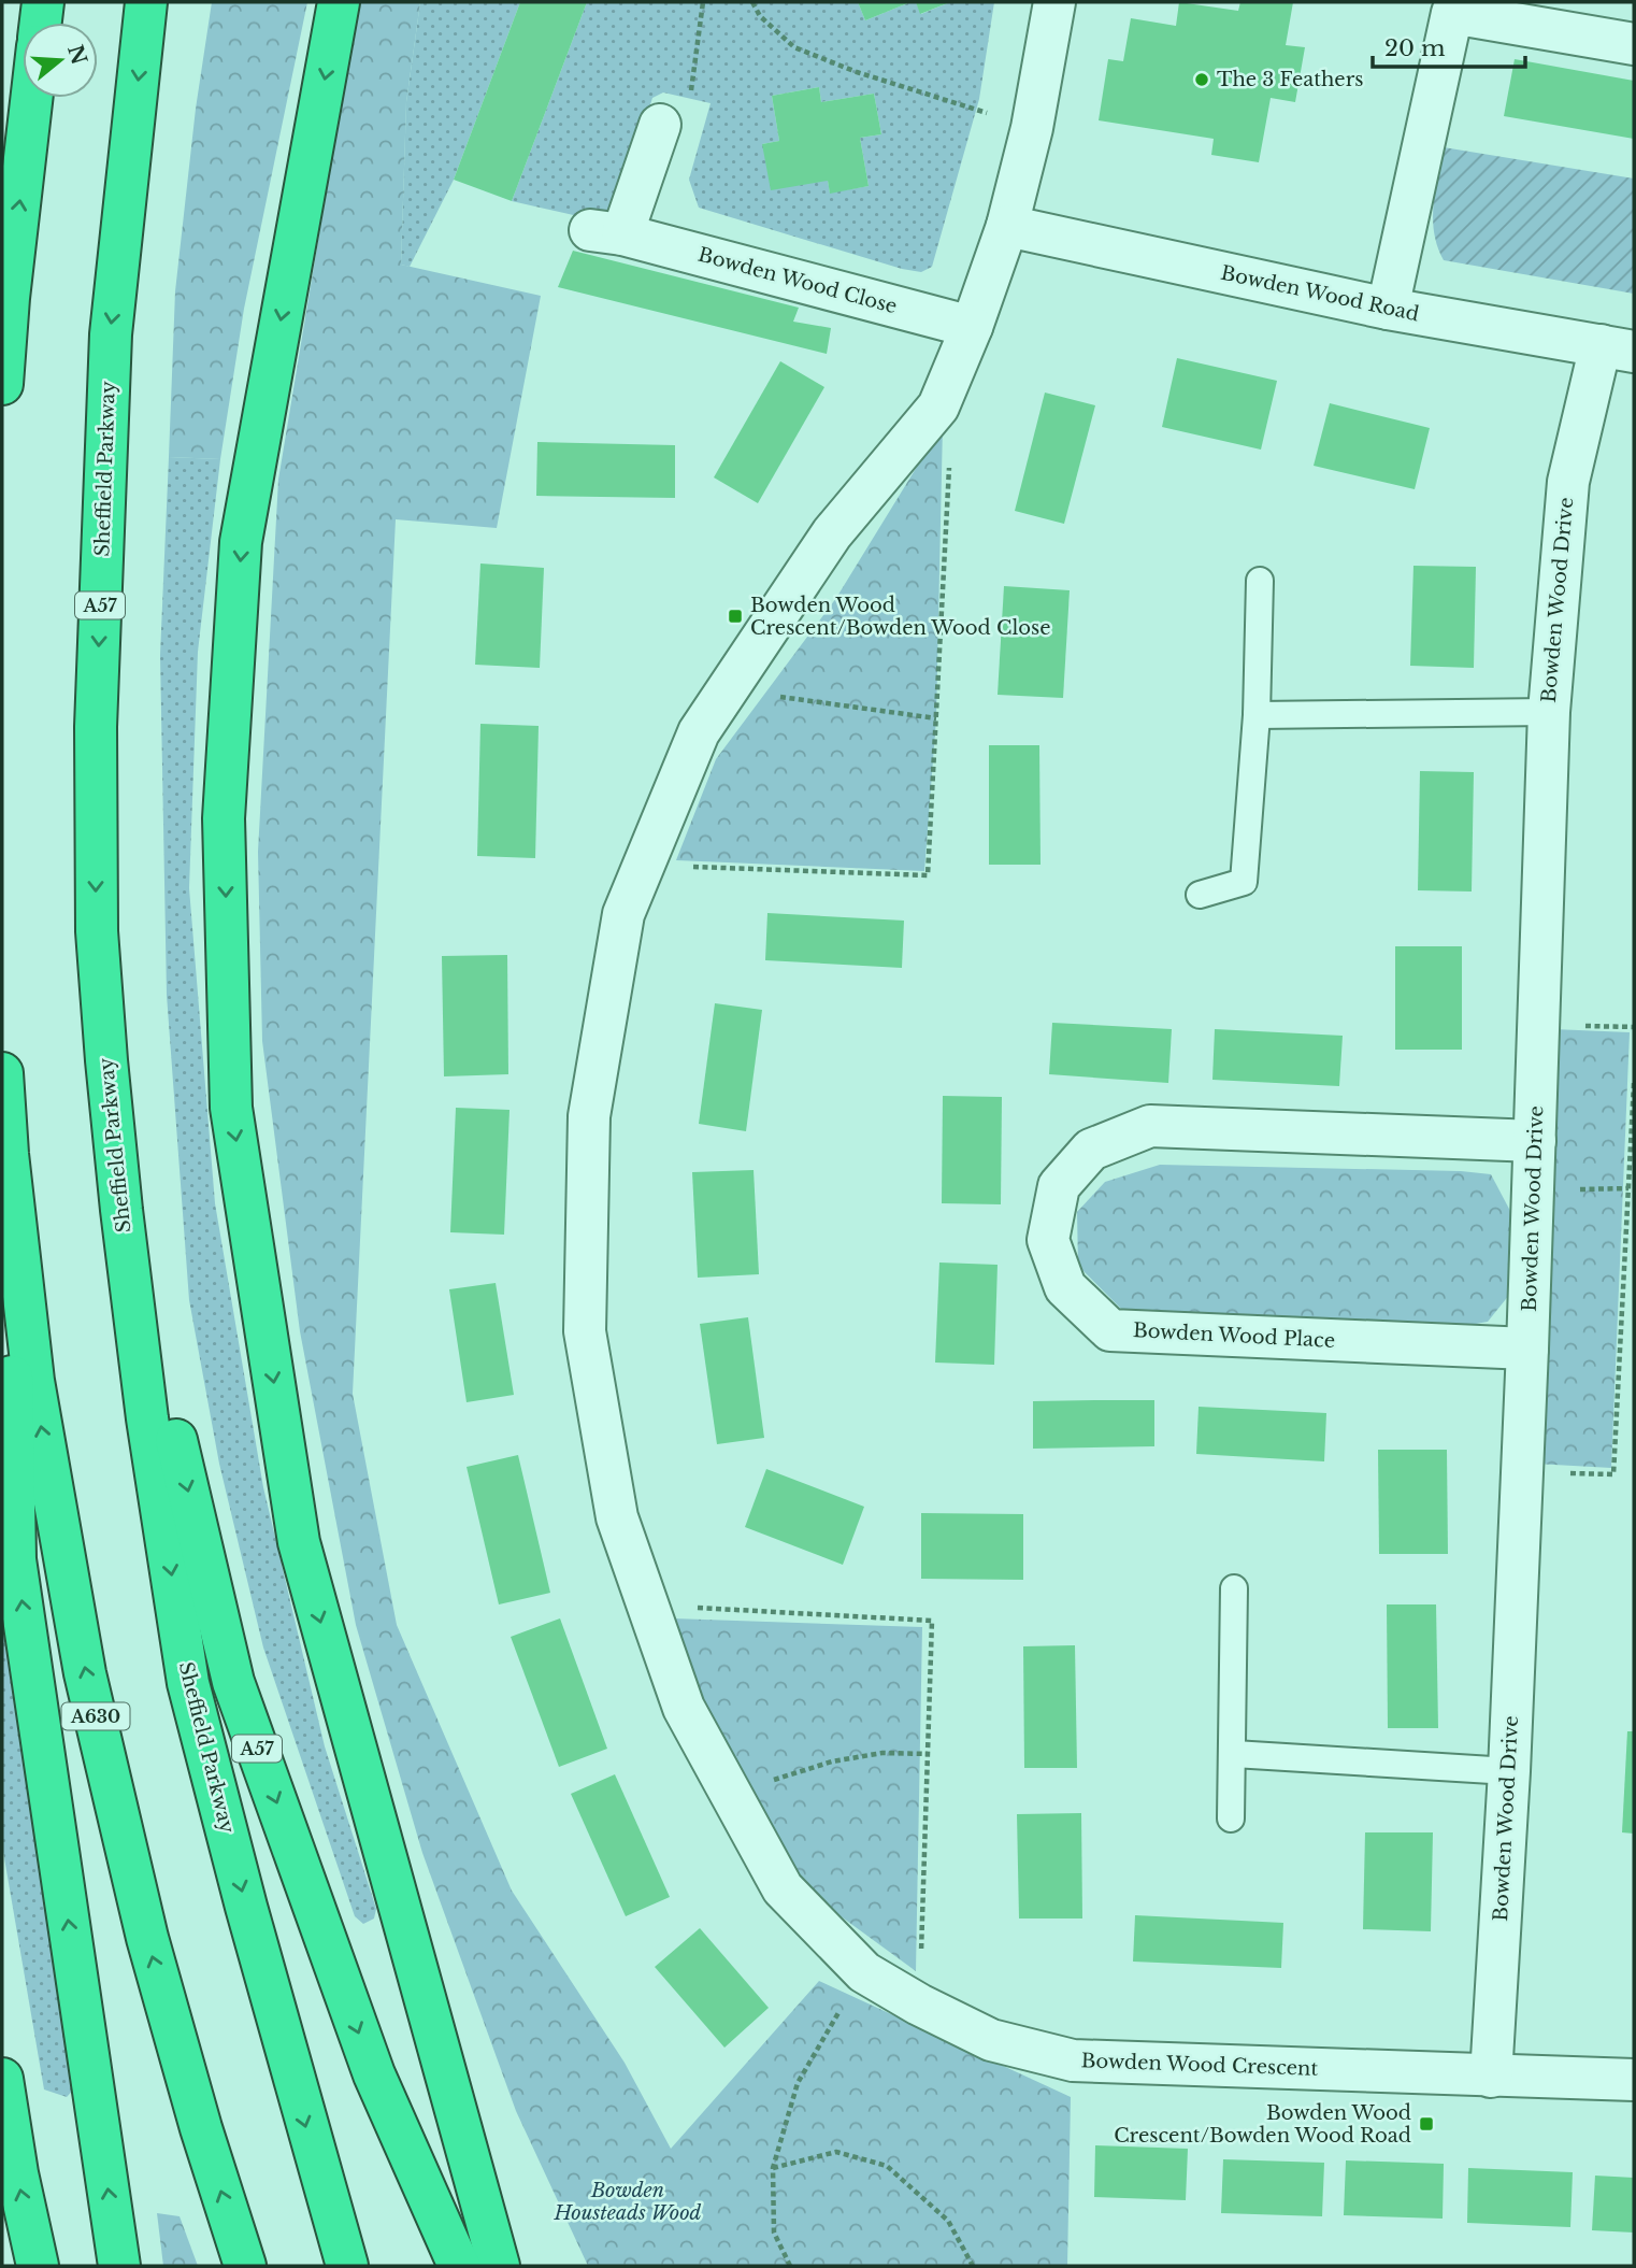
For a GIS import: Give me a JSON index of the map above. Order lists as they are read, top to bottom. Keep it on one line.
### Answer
{"streets":{"highway":["Sheffield Parkway","A57","A630"],"street":["Bowden Wood Close","Bowden Wood Road","Bowden Wood Drive","Bowden Wood Place","Bowden Wood Crescent"]},"crossings":[["Bowden Wood Close","Bowden Wood Crescent"],["Bowden Wood Road","Bowden Wood Drive"],["Bowden Wood Road","Bowden Wood Crescent"],["Sheffield Parkway","A57"],["Bowden Wood Drive","Bowden Wood Place"],["Bowden Wood Drive","Bowden Wood Crescent"]],"parks":["Bowden Housteads Wood"],"places":{"other":["The 3 Feathers"],"transit":["Bowden Wood Crescent/Bowden Wood Close","Bowden Wood Crescent/Bowden Wood Road"]},"scale_bar":"20 m","north":"right"}
